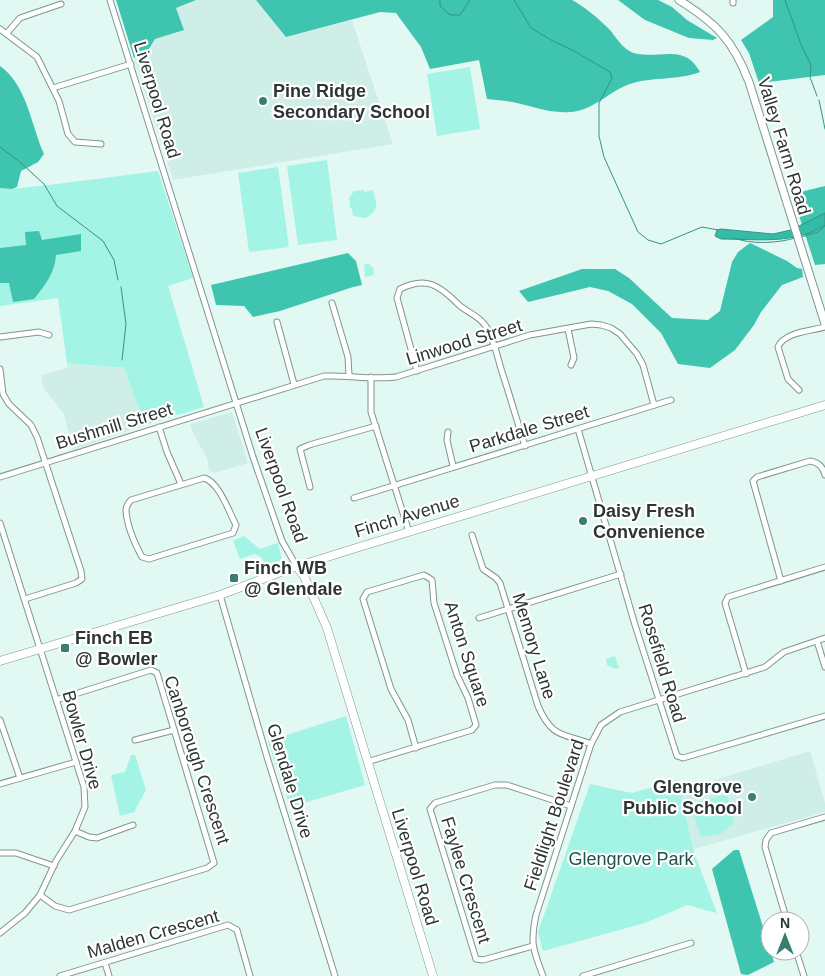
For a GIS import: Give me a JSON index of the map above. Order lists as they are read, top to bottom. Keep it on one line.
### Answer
{"streets":{"main road":["Liverpool Road","Finch Avenue"],"street":["Valley Farm Road","Linwood Street","Bushmill Street","Parkdale Street","Memory Lane","Anton Square","Rosefield Road","Bowler Drive","Canborough Crescent","Glendale Drive","Fieldlight Boulevard","Faylee Crescent","Malden Crescent"]},"crossings":[["Liverpool Road","Linwood Street"],["Liverpool Road","Bushmill Street"],["Liverpool Road","Finch Avenue"],["Liverpool Road","Anton Square"],["Linwood Street","Bushmill Street"],["Linwood Street","Parkdale Street"],["Parkdale Street","Rosefield Road"],["Finch Avenue","Rosefield Road"],["Finch Avenue","Bowler Drive"],["Finch Avenue","Glendale Drive"],["Memory Lane","Fieldlight Boulevard"],["Rosefield Road","Fieldlight Boulevard"],["Bowler Drive","Canborough Crescent"],["Fieldlight Boulevard","Faylee Crescent"]],"parks":["Glengrove Park"],"places":{"other":["Pine Ridge Secondary School","Daisy Fresh Convenience","Glengrove Public School"],"transit":["Finch WB @ Glendale","Finch EB @ Bowler"]},"north":"top"}
